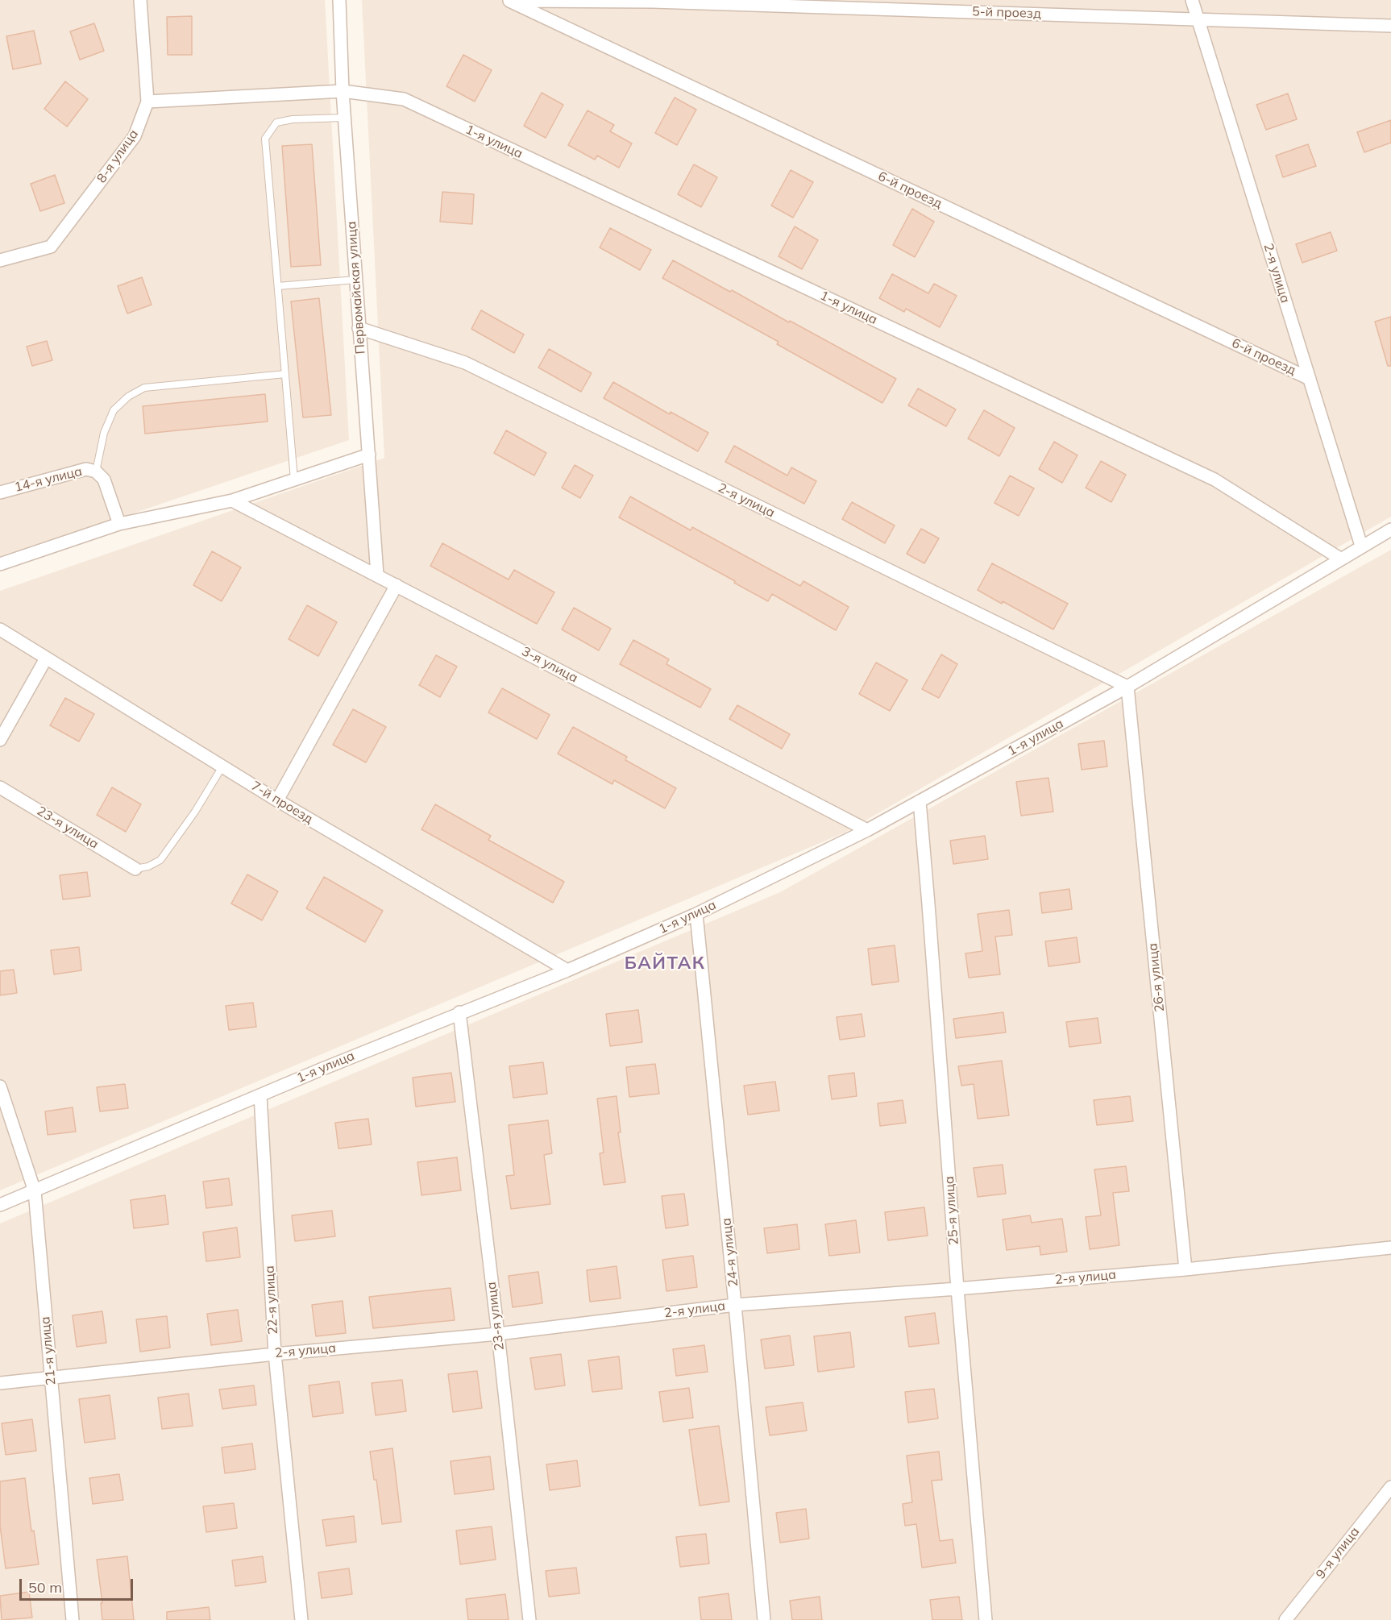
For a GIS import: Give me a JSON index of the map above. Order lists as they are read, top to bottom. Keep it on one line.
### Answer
{"streets":{"street":["5-й проезд","1-я улица","8-я улица","6-й проезд","2-я улица","Первомайская улица","14-я улица","3-я улица","7-й проезд","23-я улица","26-я улица","25-я улица","24-я улица","22-я улица","21-я улица","9-я улица"]},"crossings":[["5-й проезд","6-й проезд"],["5-й проезд","2-я улица"],["1-я улица","8-я улица"],["1-я улица","2-я улица"],["1-я улица","Первомайская улица"],["1-я улица","3-я улица"],["1-я улица","7-й проезд"],["1-я улица","23-я улица"],["1-я улица","26-я улица"],["1-я улица","25-я улица"],["1-я улица","24-я улица"],["1-я улица","22-я улица"],["1-я улица","21-я улица"],["6-й проезд","2-я улица"],["2-я улица","Первомайская улица"],["2-я улица","23-я улица"],["2-я улица","26-я улица"],["2-я улица","25-я улица"],["2-я улица","24-я улица"],["2-я улица","22-я улица"],["2-я улица","21-я улица"],["Первомайская улица","3-я улица"]],"districts":["БАЙТАК"],"scale_bar":"50 m"}
